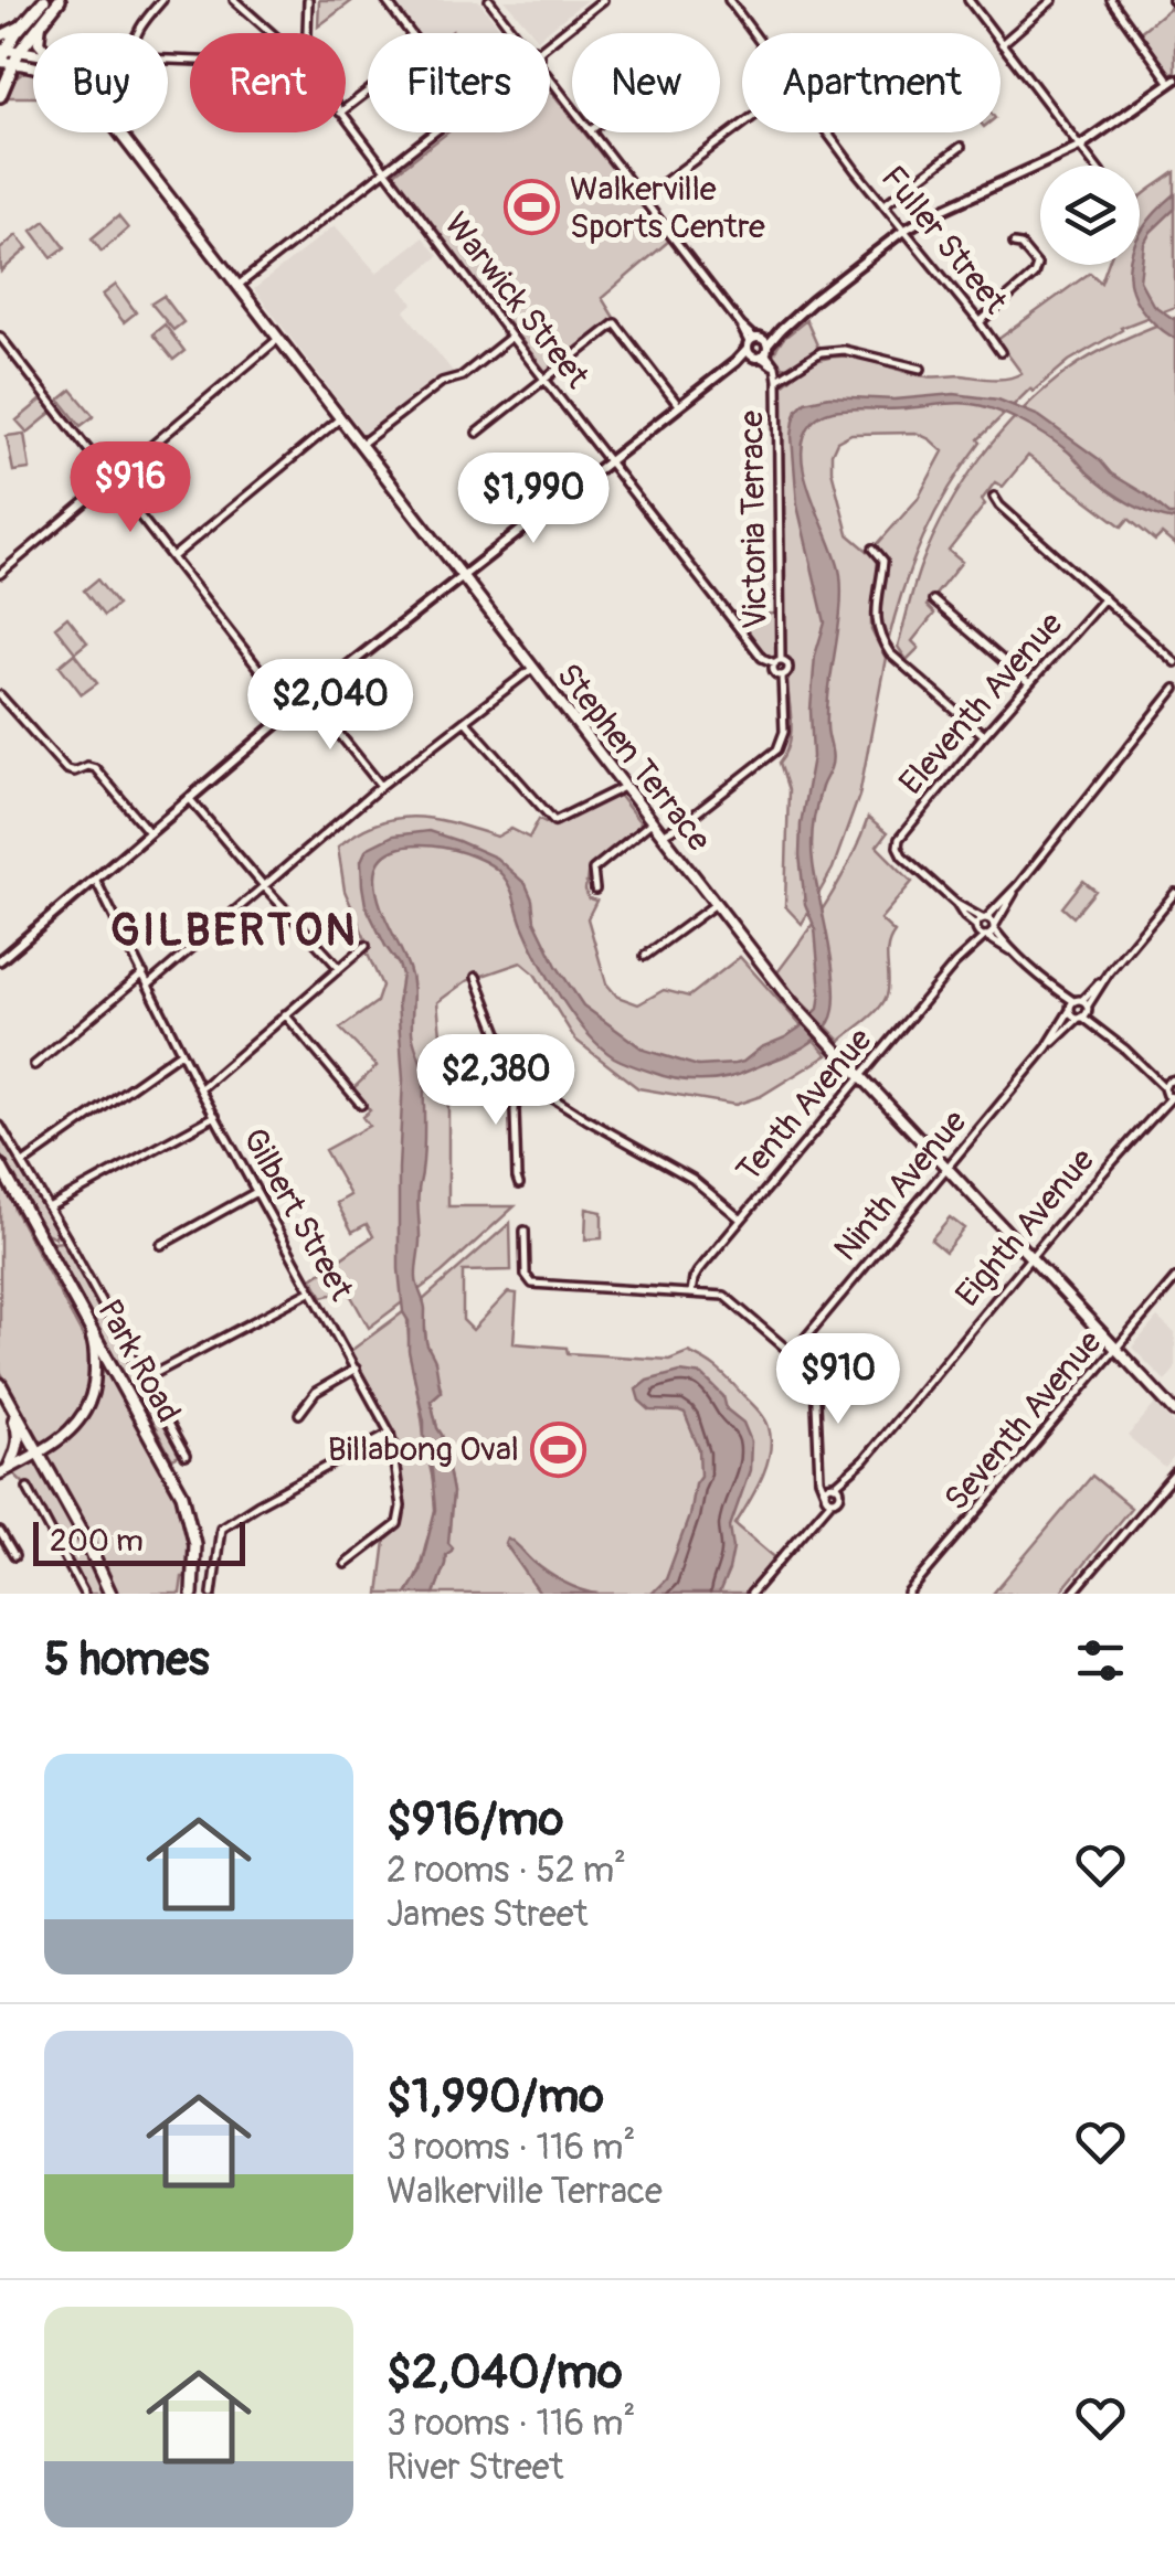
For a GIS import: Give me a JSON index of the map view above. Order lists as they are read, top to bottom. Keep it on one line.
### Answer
{"streets":{"highway":["Park Road"],"main road":["Stephen Terrace"],"street":["Fuller Street","Warwick Street","Victoria Terrace","Eleventh Avenue","Tenth Avenue","Ninth Avenue","Gilbert Street","Eighth Avenue","Seventh Avenue"]},"crossings":[["Warwick Street","Victoria Terrace"],["Victoria Terrace","Stephen Terrace"],["Stephen Terrace","Tenth Avenue"],["Stephen Terrace","Ninth Avenue"],["Stephen Terrace","Eighth Avenue"],["Stephen Terrace","Seventh Avenue"]],"districts":["GILBERTON"],"places":{"sports":["Walkerville Sports Centre","Billabong Oval"]},"scale_bar":"200 m","page":{"chip":["Buy","Rent","Filters","New","Apartment"],"price":["$916","$1,990","$2,040","$2,380","$910"],"scale":"200 m","heading":"5 homes","list":[{"name":"$916/mo","note":"2 rooms · 52 m² · James Street"},{"name":"$1,990/mo","note":"3 rooms · 116 m² · Walkerville Terrace"},{"name":"$2,040/mo","note":"3 rooms · 116 m² · River Street"}]}}
